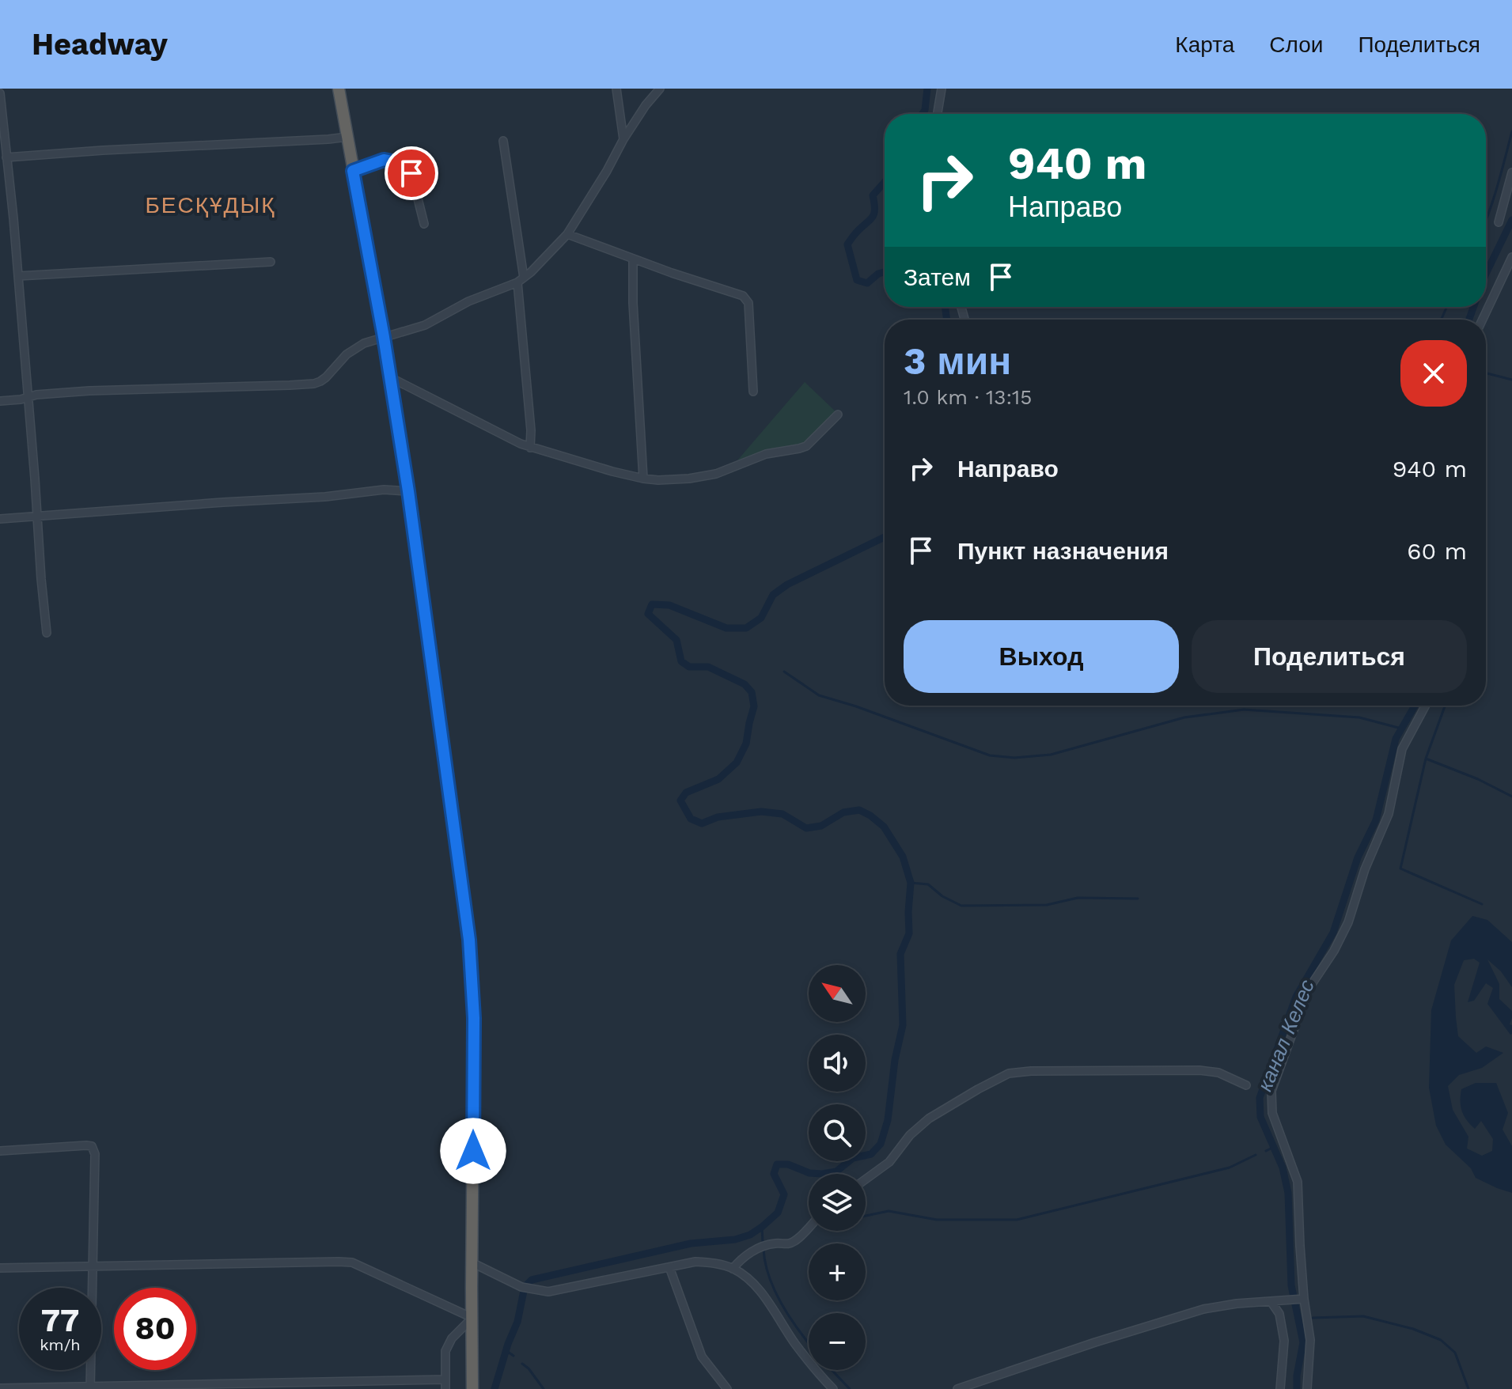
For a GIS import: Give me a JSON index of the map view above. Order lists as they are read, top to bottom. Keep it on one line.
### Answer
{"districts":["БЕСҚҰДЫҚ"],"water":["канал Келес"],"north":"top left","page":{"header":"Headway","nav":["Карта","Слои","Поделиться"],"turn":["940 m","Направо"],"then":"Затем","heading":["3 мин","1.0 km · 13:15"],"list":[{"name":"Направо","value":"940 m"},{"name":"Пункт назначения","value":"60 m"}],"buttons":["Выход","Поделиться"],"map_buttons":["+","−"],"speed":"77 km/h","limit":"80"}}
